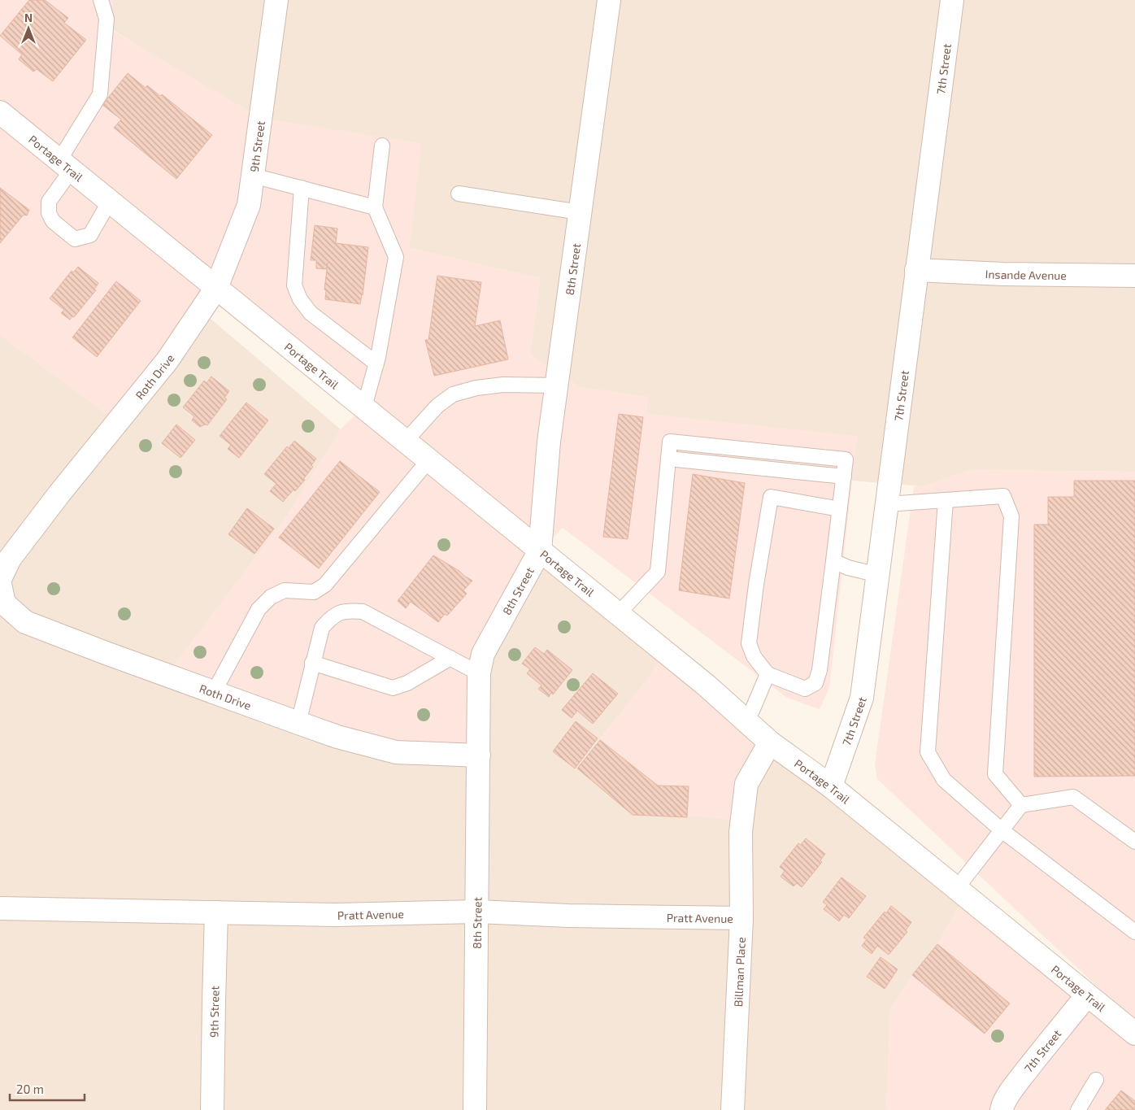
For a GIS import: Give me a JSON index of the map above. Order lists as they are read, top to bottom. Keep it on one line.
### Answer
{"streets":{"street":["7th Street","9th Street","Portage Trail","8th Street","Insande Avenue","Roth Drive","Pratt Avenue","Billman Place"]},"crossings":[["7th Street","Portage Trail"],["7th Street","Insande Avenue"],["9th Street","Portage Trail"],["9th Street","Roth Drive"],["9th Street","Pratt Avenue"],["Portage Trail","8th Street"],["Portage Trail","Roth Drive"],["Portage Trail","Billman Place"],["8th Street","Roth Drive"],["8th Street","Pratt Avenue"],["Pratt Avenue","Billman Place"]],"scale_bar":"20 m","north":"top"}
